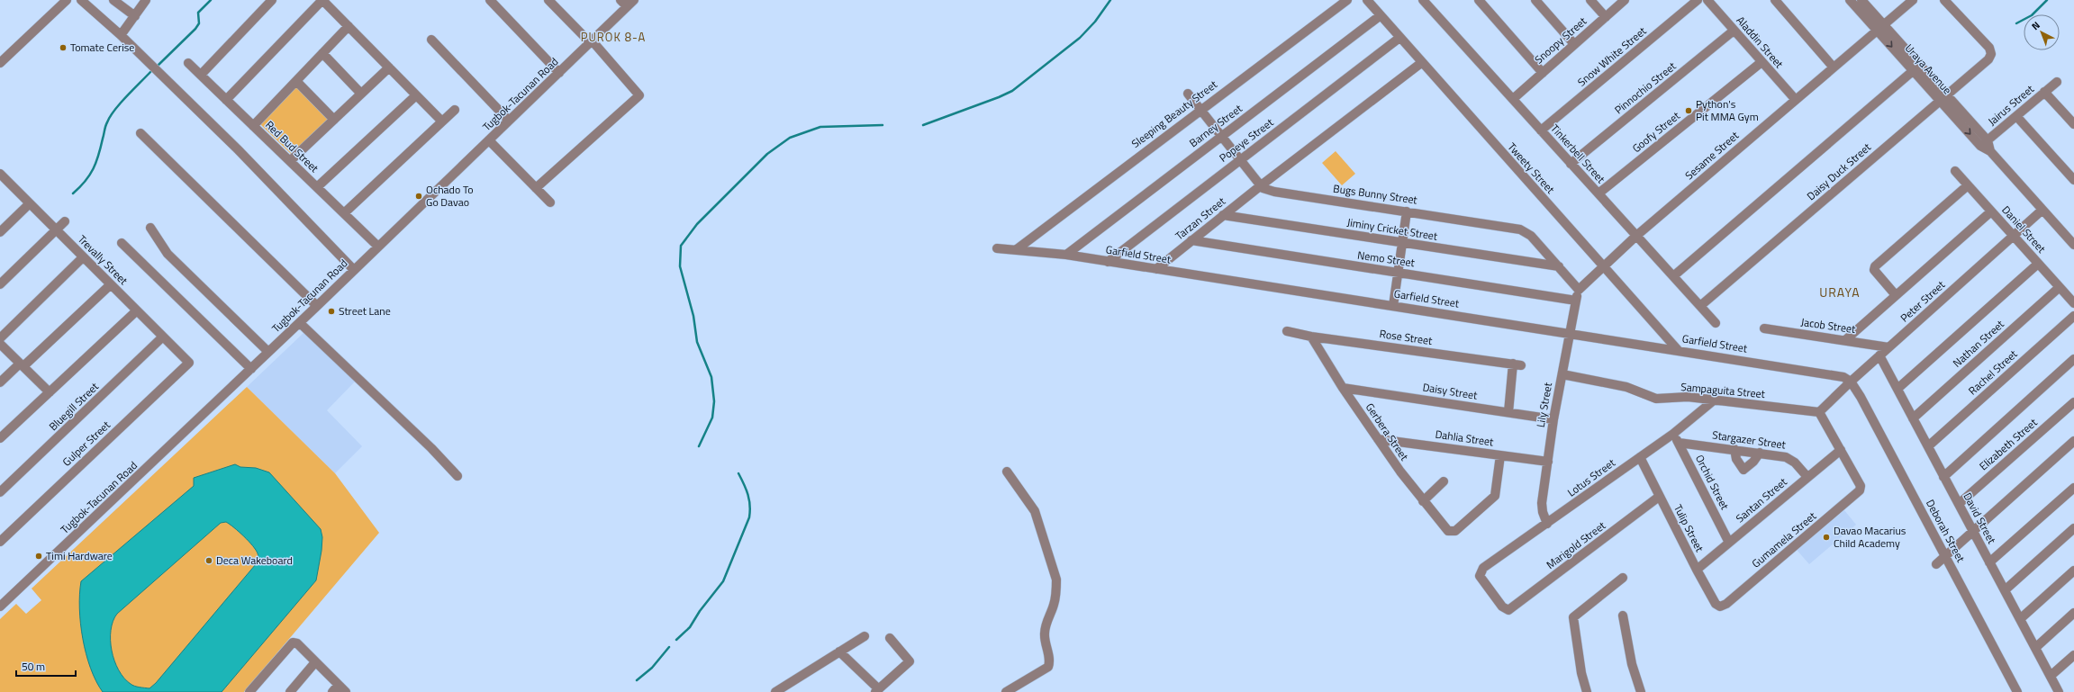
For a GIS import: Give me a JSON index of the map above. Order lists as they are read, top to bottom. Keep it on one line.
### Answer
{"streets":{"street":["Snoopy Street","Aladdin Street","Snow White Street","Uraya Avenue","Pinnochio Street","Tugbok-Tacunan Road","Jairus Street","Sleeping Beauty Street","Barney Street","Goofy Street","Popeye Street","Red Bud Street","Tinkerbell Street","Sesame Street","Tweety Street","Daisy Duck Street","Bugs Bunny Street","Tarzan Street","Jiminy Cricket Street","Daniel Street","Garfield Street","Nemo Street","Trevally Street","Peter Street","Jacob Street","Rose Street","Nathan Street","Rachel Street","Sampaguita Street","Daisy Street","Lily Street","Bluegill Street","Gerbera Street","Dahlia Street","Stargazer Street","Gulper Street","Elizabeth Street","Lotus Street","Orchid Street","Santan Street","David Street","Tulip Street","Deborah Street","Gumamela Street","Marigold Street"]},"crossings":[["Snoopy Street","Tinkerbell Street"],["Aladdin Street","Pinnochio Street"],["Aladdin Street","Goofy Street"],["Aladdin Street","Sesame Street"],["Snow White Street","Tinkerbell Street"],["Uraya Avenue","Jairus Street"],["Uraya Avenue","Sesame Street"],["Uraya Avenue","Daisy Duck Street"],["Uraya Avenue","Peter Street"],["Pinnochio Street","Tinkerbell Street"],["Tugbok-Tacunan Road","Red Bud Street"],["Sleeping Beauty Street","Garfield Street"],["Barney Street","Tweety Street"],["Barney Street","Garfield Street"],["Goofy Street","Tinkerbell Street"],["Popeye Street","Tweety Street"],["Popeye Street","Garfield Street"],["Tinkerbell Street","Sesame Street"],["Tinkerbell Street","Daisy Duck Street"],["Sesame Street","Tweety Street"],["Sesame Street","Bugs Bunny Street"],["Sesame Street","Lily Street"],["Tweety Street","Garfield Street"],["Bugs Bunny Street","Tarzan Street"],["Bugs Bunny Street","Jiminy Cricket Street"],["Bugs Bunny Street","Lily Street"],["Tarzan Street","Jiminy Cricket Street"],["Tarzan Street","Garfield Street"],["Tarzan Street","Nemo Street"],["Daniel Street","Peter Street"],["Daniel Street","Nathan Street"],["Garfield Street","Peter Street"],["Garfield Street","Lily Street"],["Garfield Street","Deborah Street"],["Nemo Street","Lily Street"],["Trevally Street","Bluegill Street"],["Trevally Street","Gulper Street"],["Peter Street","Jacob Street"],["Peter Street","Sampaguita Street"],["Peter Street","David Street"],["Peter Street","Deborah Street"],["Rose Street","Daisy Street"],["Rose Street","Gerbera Street"],["Nathan Street","David Street"],["Rachel Street","David Street"],["Sampaguita Street","Lily Street"],["Sampaguita Street","Lotus Street"],["Daisy Street","Lily Street"],["Daisy Street","Gerbera Street"],["Lily Street","Dahlia Street"],["Lily Street","Lotus Street"],["Gerbera Street","Dahlia Street"],["Stargazer Street","Orchid Street"],["Stargazer Street","Santan Street"],["Elizabeth Street","David Street"],["Lotus Street","Orchid Street"],["Lotus Street","Tulip Street"],["Lotus Street","Marigold Street"],["Orchid Street","Santan Street"],["Santan Street","Tulip Street"],["Santan Street","Gumamela Street"],["Tulip Street","Gumamela Street"],["Tulip Street","Marigold Street"]],"districts":["PUROK 8-A","URAYA"],"places":["Tomate Cerise","Python's Pit MMA Gym","Ochado To Go Davao","Street Lane","Davao Macarius Child Academy","Timi Hardware","Deca Wakeboard"],"scale_bar":"50 m","north":"top left"}
